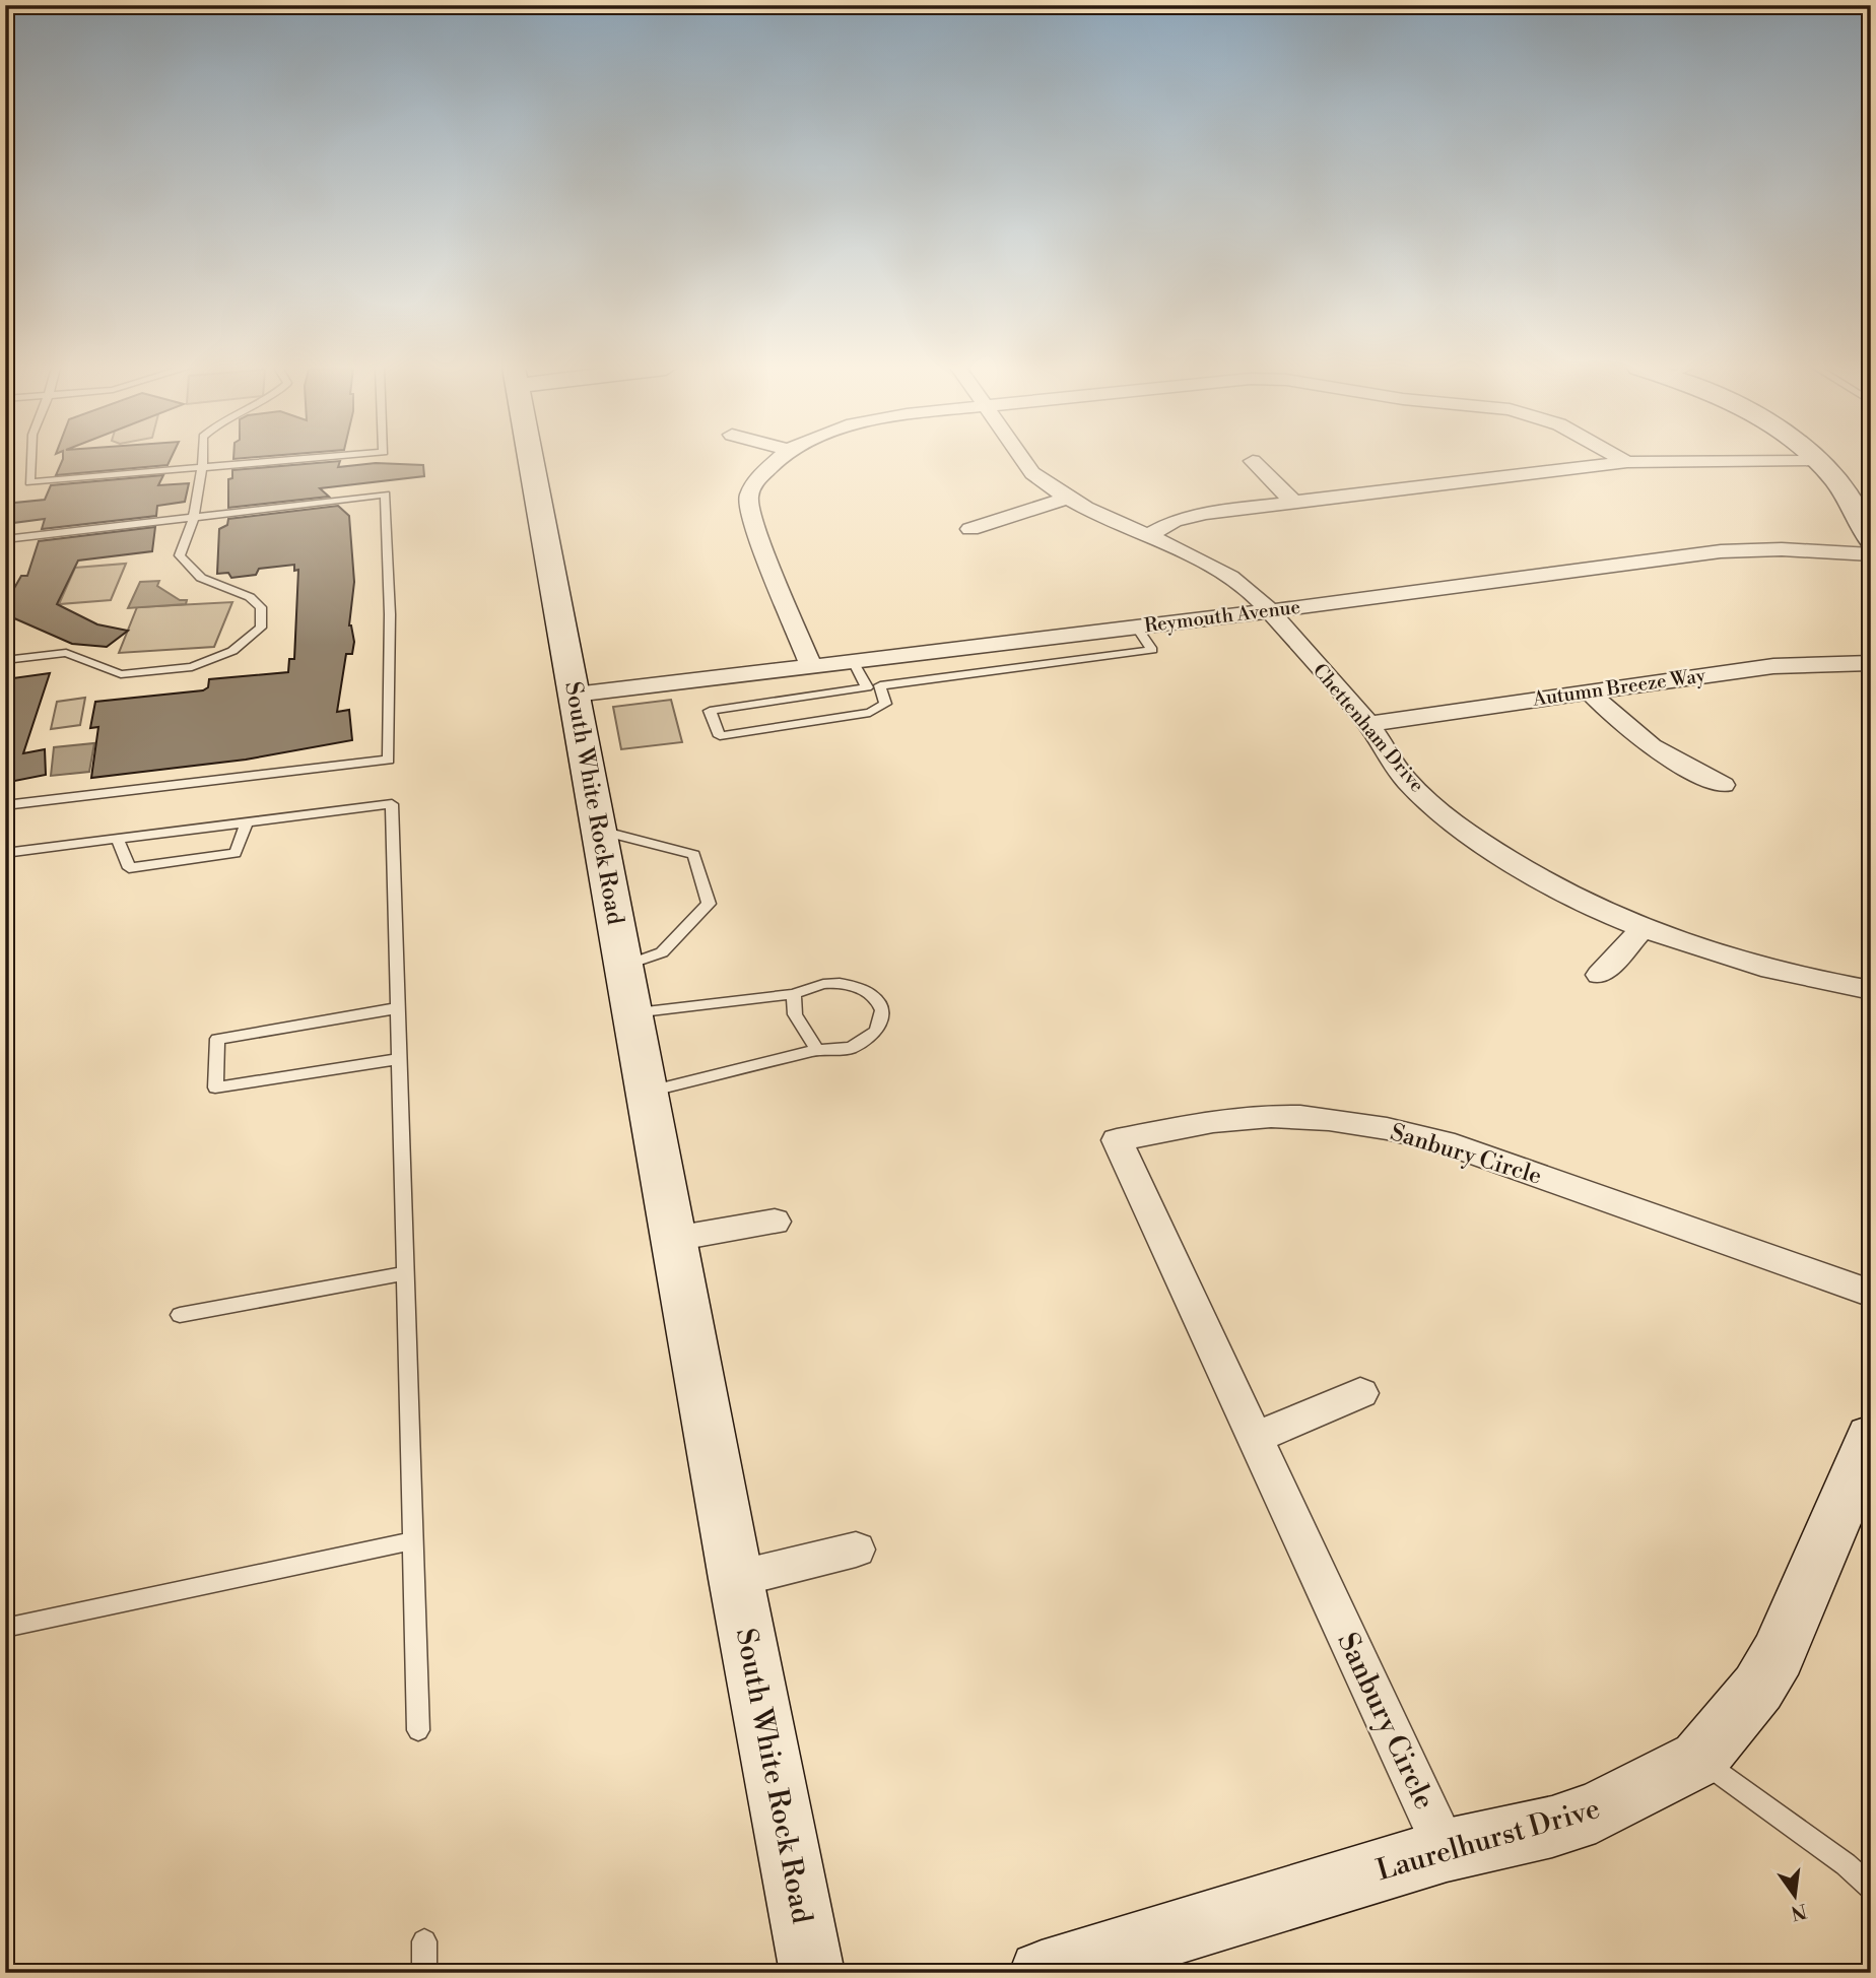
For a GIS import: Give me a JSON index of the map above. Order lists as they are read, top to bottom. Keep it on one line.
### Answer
{"streets":{"street":["Reymouth Avenue","Autumn Breeze Way","Chettenham Drive","South White Rock Road","Sanbury Circle","Laurelhurst Drive"]},"crossings":[["Reymouth Avenue","Chettenham Drive"],["Reymouth Avenue","South White Rock Road"],["Autumn Breeze Way","Chettenham Drive"],["Sanbury Circle","Laurelhurst Drive"]],"north":"bottom"}
